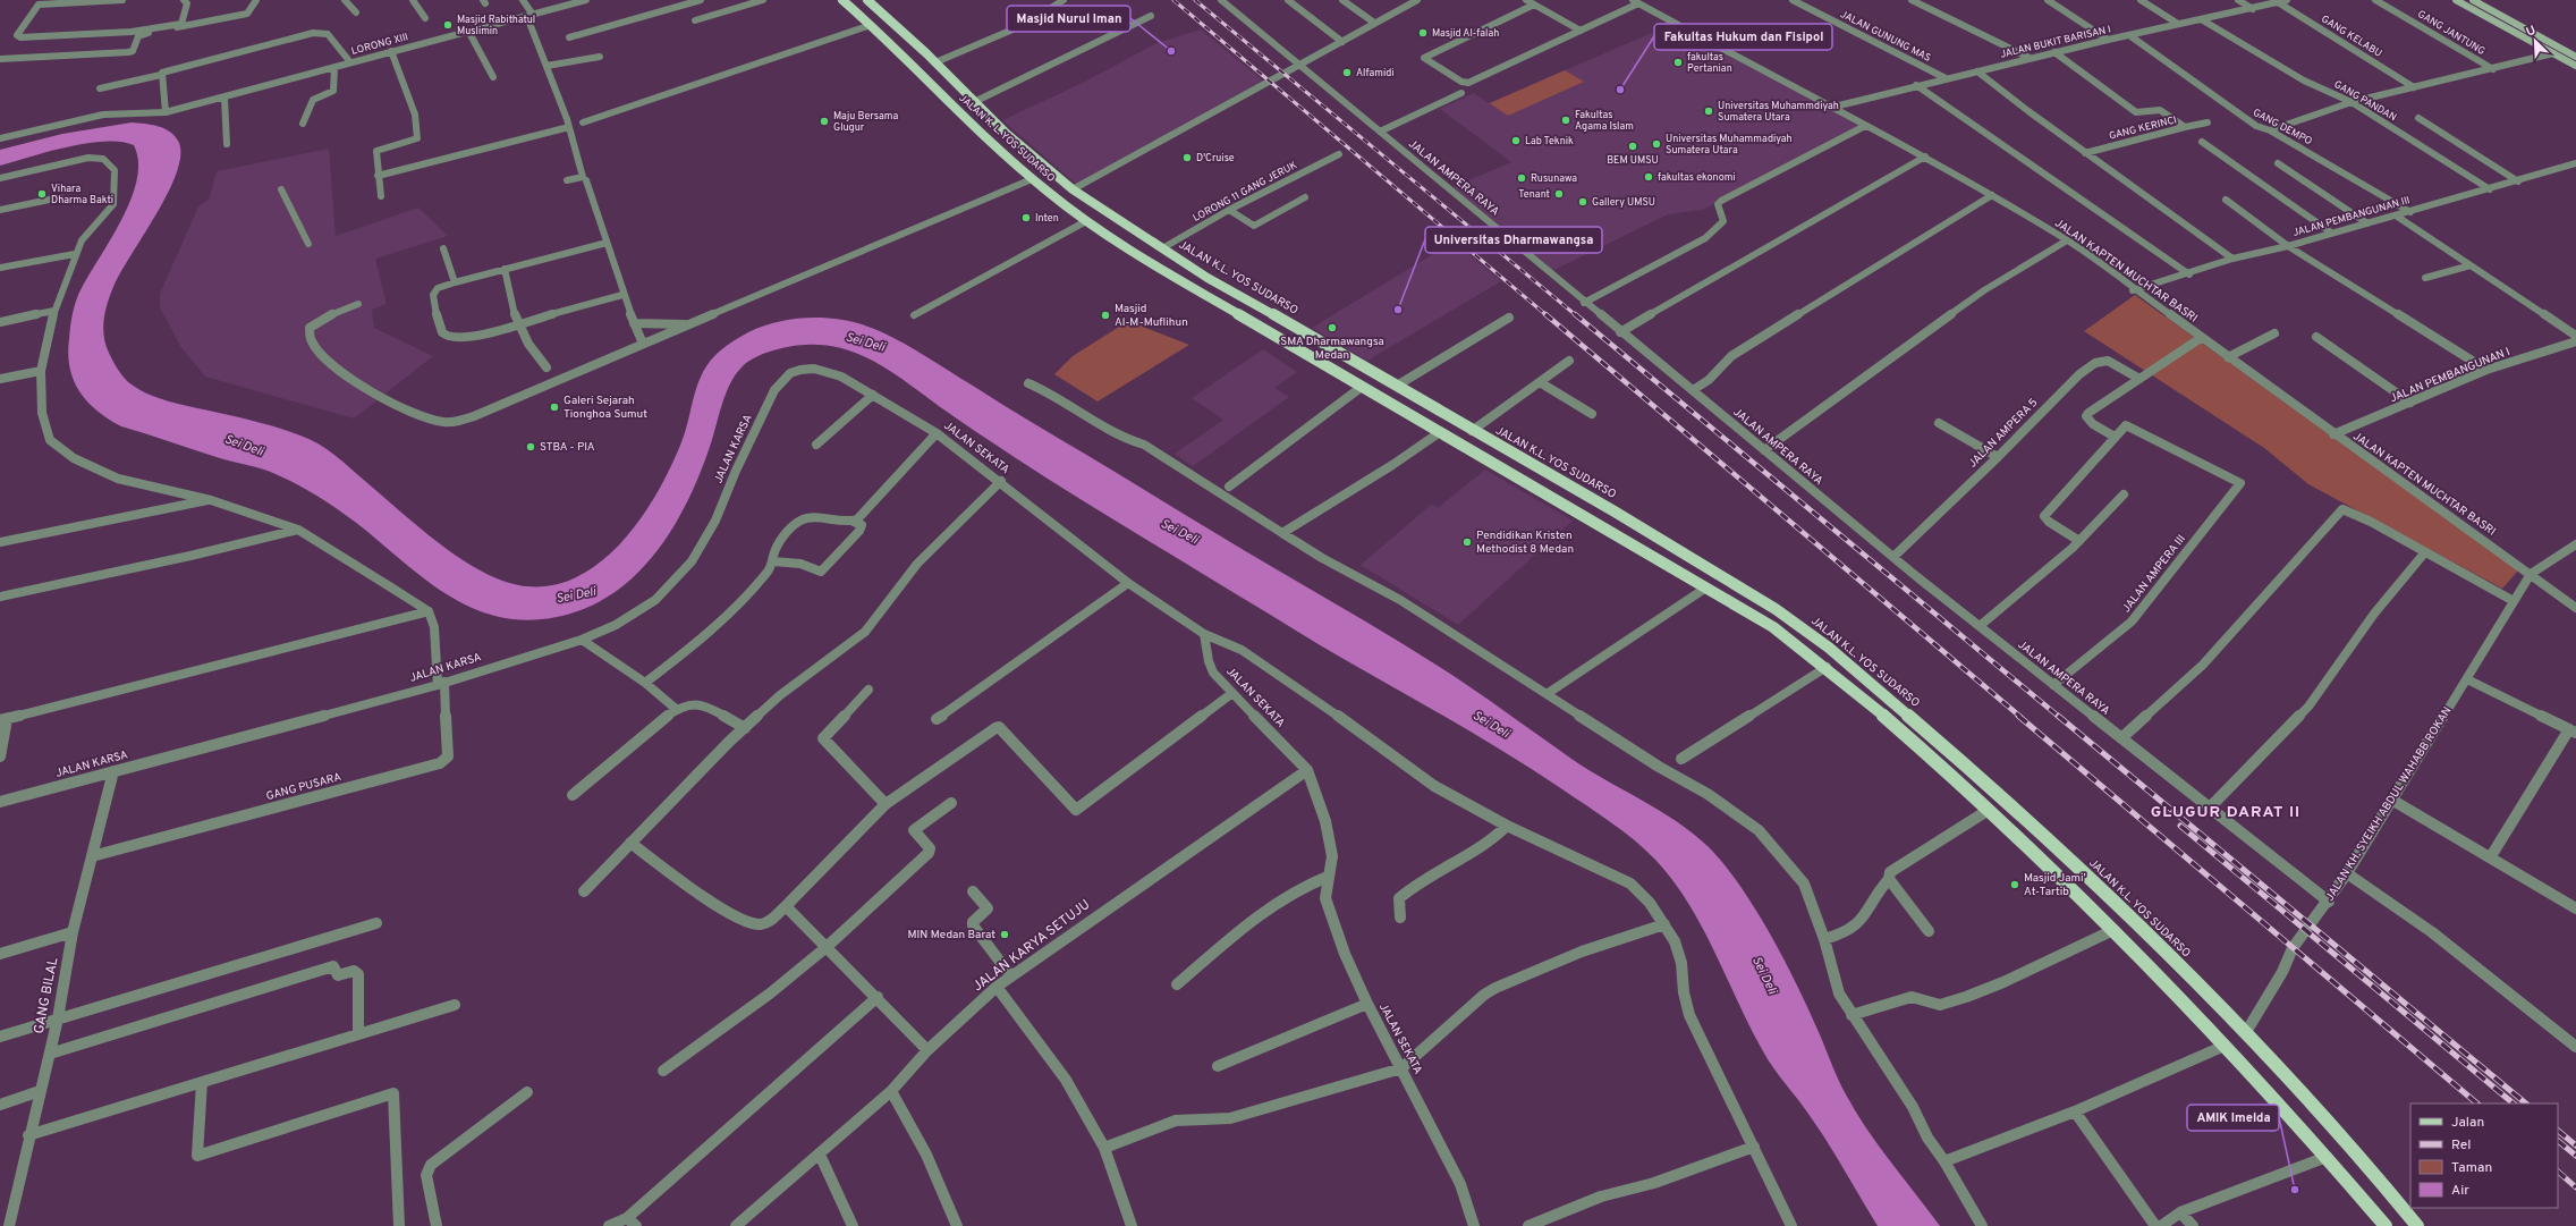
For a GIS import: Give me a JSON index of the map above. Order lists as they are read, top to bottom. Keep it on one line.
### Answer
{"streets":{"main road":["JALAN K. L. YOS SUDARSO","JALAN K.L. YOS SUDARSO"],"street":["GANG JANTUNG","JALAN GUNUNG MAS","GANG KELABU","JALAN BUKIT BARISAN I","LORONG XIII","GANG PANDAN","GANG DEMPO","GANG KERINCI","JALAN AMPERA RAYA","LORONG 11 GANG JERUK","JALAN PEMBANGUNAN III","JALAN KAPTEN MUCHTAR BASRI","JALAN PEMBANGUNAN I","JALAN AMPERA 5","JALAN SEKATA","JALAN KARSA","JALAN AMPERA III","GANG PUSARA","JALAN KH. SYEIKH ABDUL WAHABB ROKAN","JALAN KARYA SETUJU","GANG BILAL"]},"crossings":[["JALAN GUNUNG MAS","JALAN BUKIT BARISAN I"],["GANG KELABU","JALAN BUKIT BARISAN I"],["JALAN BUKIT BARISAN I","GANG PANDAN"],["JALAN BUKIT BARISAN I","GANG DEMPO"],["JALAN BUKIT BARISAN I","GANG KERINCI"],["JALAN BUKIT BARISAN I","JALAN KAPTEN MUCHTAR BASRI"],["GANG PANDAN","JALAN PEMBANGUNAN III"],["GANG DEMPO","JALAN PEMBANGUNAN III"],["JALAN K. L. YOS SUDARSO","LORONG 11 GANG JERUK"],["JALAN K. L. YOS SUDARSO","JALAN K.L. YOS SUDARSO"],["JALAN AMPERA RAYA","JALAN AMPERA 5"],["JALAN AMPERA RAYA","JALAN AMPERA III"],["JALAN AMPERA RAYA","JALAN KH. SYEIKH ABDUL WAHABB ROKAN"],["LORONG 11 GANG JERUK","JALAN K.L. YOS SUDARSO"],["JALAN PEMBANGUNAN III","JALAN KAPTEN MUCHTAR BASRI"],["JALAN KAPTEN MUCHTAR BASRI","JALAN PEMBANGUNAN I"],["JALAN KAPTEN MUCHTAR BASRI","JALAN KH. SYEIKH ABDUL WAHABB ROKAN"],["JALAN K.L. YOS SUDARSO","JALAN KH. SYEIKH ABDUL WAHABB ROKAN"],["JALAN SEKATA","JALAN KARSA"],["JALAN SEKATA","JALAN KARYA SETUJU"],["JALAN KARSA","GANG PUSARA"],["JALAN KARSA","GANG BILAL"],["GANG PUSARA","GANG BILAL"]],"districts":["GLUGUR DARAT II"],"water":["Sei Deli"],"places":["Masjid Rabithatul Muslimin","Masjid Al-falah","Masjid Nurul Iman","fakultas Pertanian","Alfamidi","Fakultas Hukum dan Fisipol","Universitas Muhammdiyah Sumatera Utara","Fakultas Agama Islam","Maju Bersama Glugur","Lab Teknik","Universitas Muhammadiyah Sumatera Utara","BEM UMSU","D'Cruise","fakultas ekonomi","Rusunawa","Vihara Dharma Bakti","Tenant","Gallery UMSU","Inten","Universitas Dharmawangsa","Masjid Al-M-Muflihun","SMA Dharmawangsa Medan","Galeri Sejarah Tionghoa Sumut","STBA - PIA","Pendidikan Kristen Methodist 8 Medan","Masjid Jami' At-Tartib","MIN Medan Barat","AMIK Imelda"],"legend":["Jalan","Rel","Taman","Air"],"north":"top left"}
